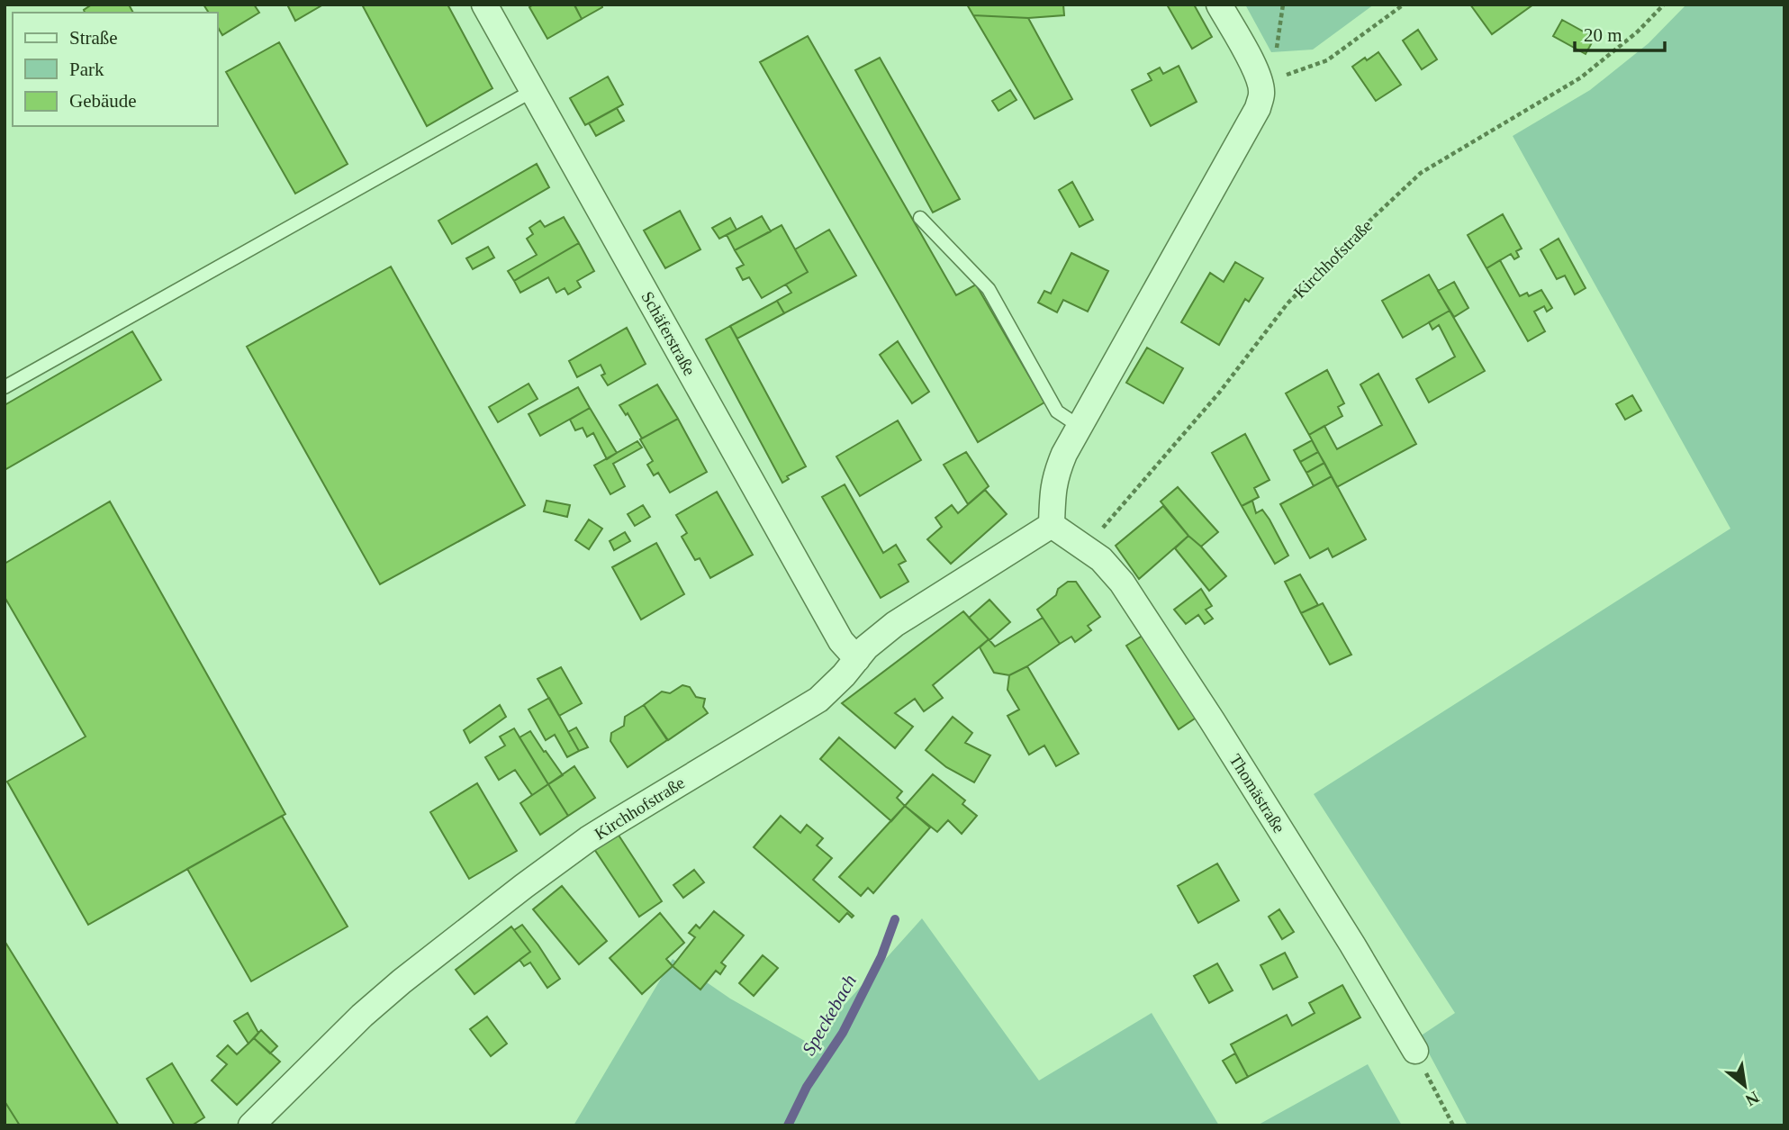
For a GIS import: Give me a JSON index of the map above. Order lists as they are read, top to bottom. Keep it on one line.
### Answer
{"streets":{"street":["Kirchhofstraße","Schäferstraße","Thomästraße"]},"crossings":[["Kirchhofstraße","Schäferstraße"],["Kirchhofstraße","Thomästraße"]],"water":["Speckebach"],"legend":["Straße","Park","Gebäude"],"scale_bar":"20 m","north":"bottom right"}
